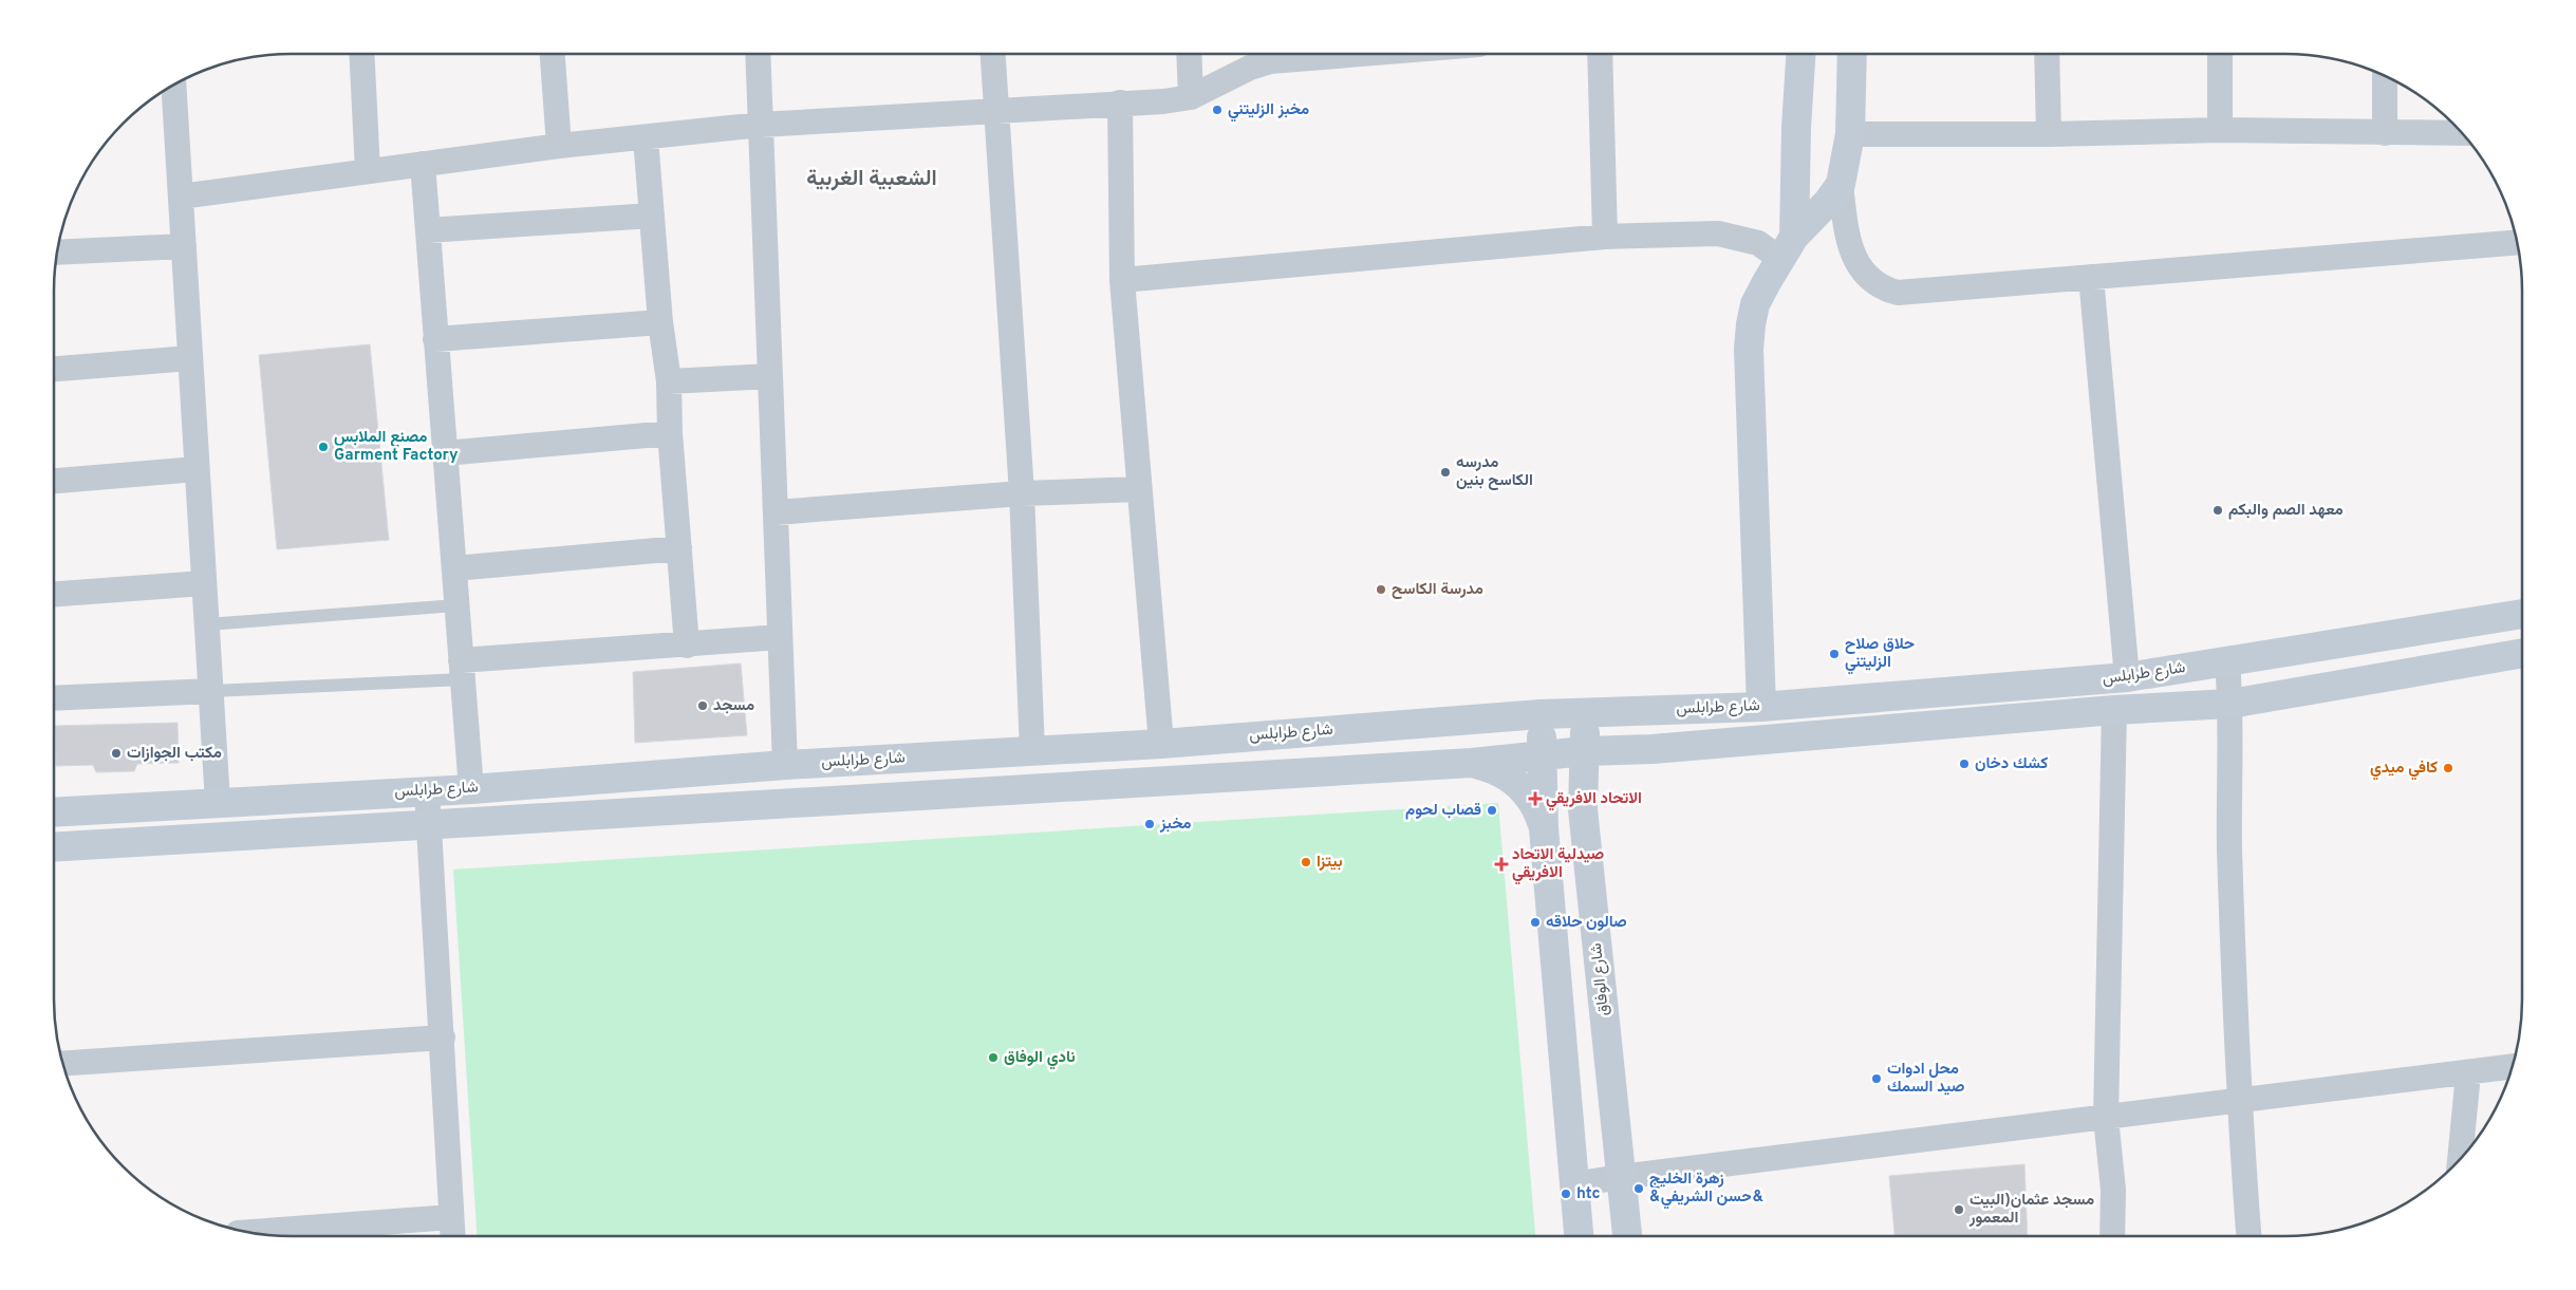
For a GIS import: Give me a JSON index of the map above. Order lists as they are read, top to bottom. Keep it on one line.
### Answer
{"streets":{"main road":["شارع طرابلس","شارع الوفاق"]},"crossings":[["شارع طرابلس","شارع الوفاق"]],"districts":["الشعبية الغربية"],"places":{"other":["مخبز الزليتني","مصنع الملابس Garment Factory","مدرسه الكاسح بنين","معهد الصم والبكم","مدرسة الكاسح","حلاق صلاح الزليتني","مسجد","مكتب الجوازات","كشك دخان","كافي ميدي","قصاب لحوم","مخبز","بيتزا","صالون حلاقه","نادي الوفاق","محل ادوات صيد السمك","زهرة الخليج &حسن الشريفي&","htc","مسجد عثمان(البيت المعمور"],"health":["الاتحاد الافريقي","صيدلية الاتحاد الافريقي"]}}
